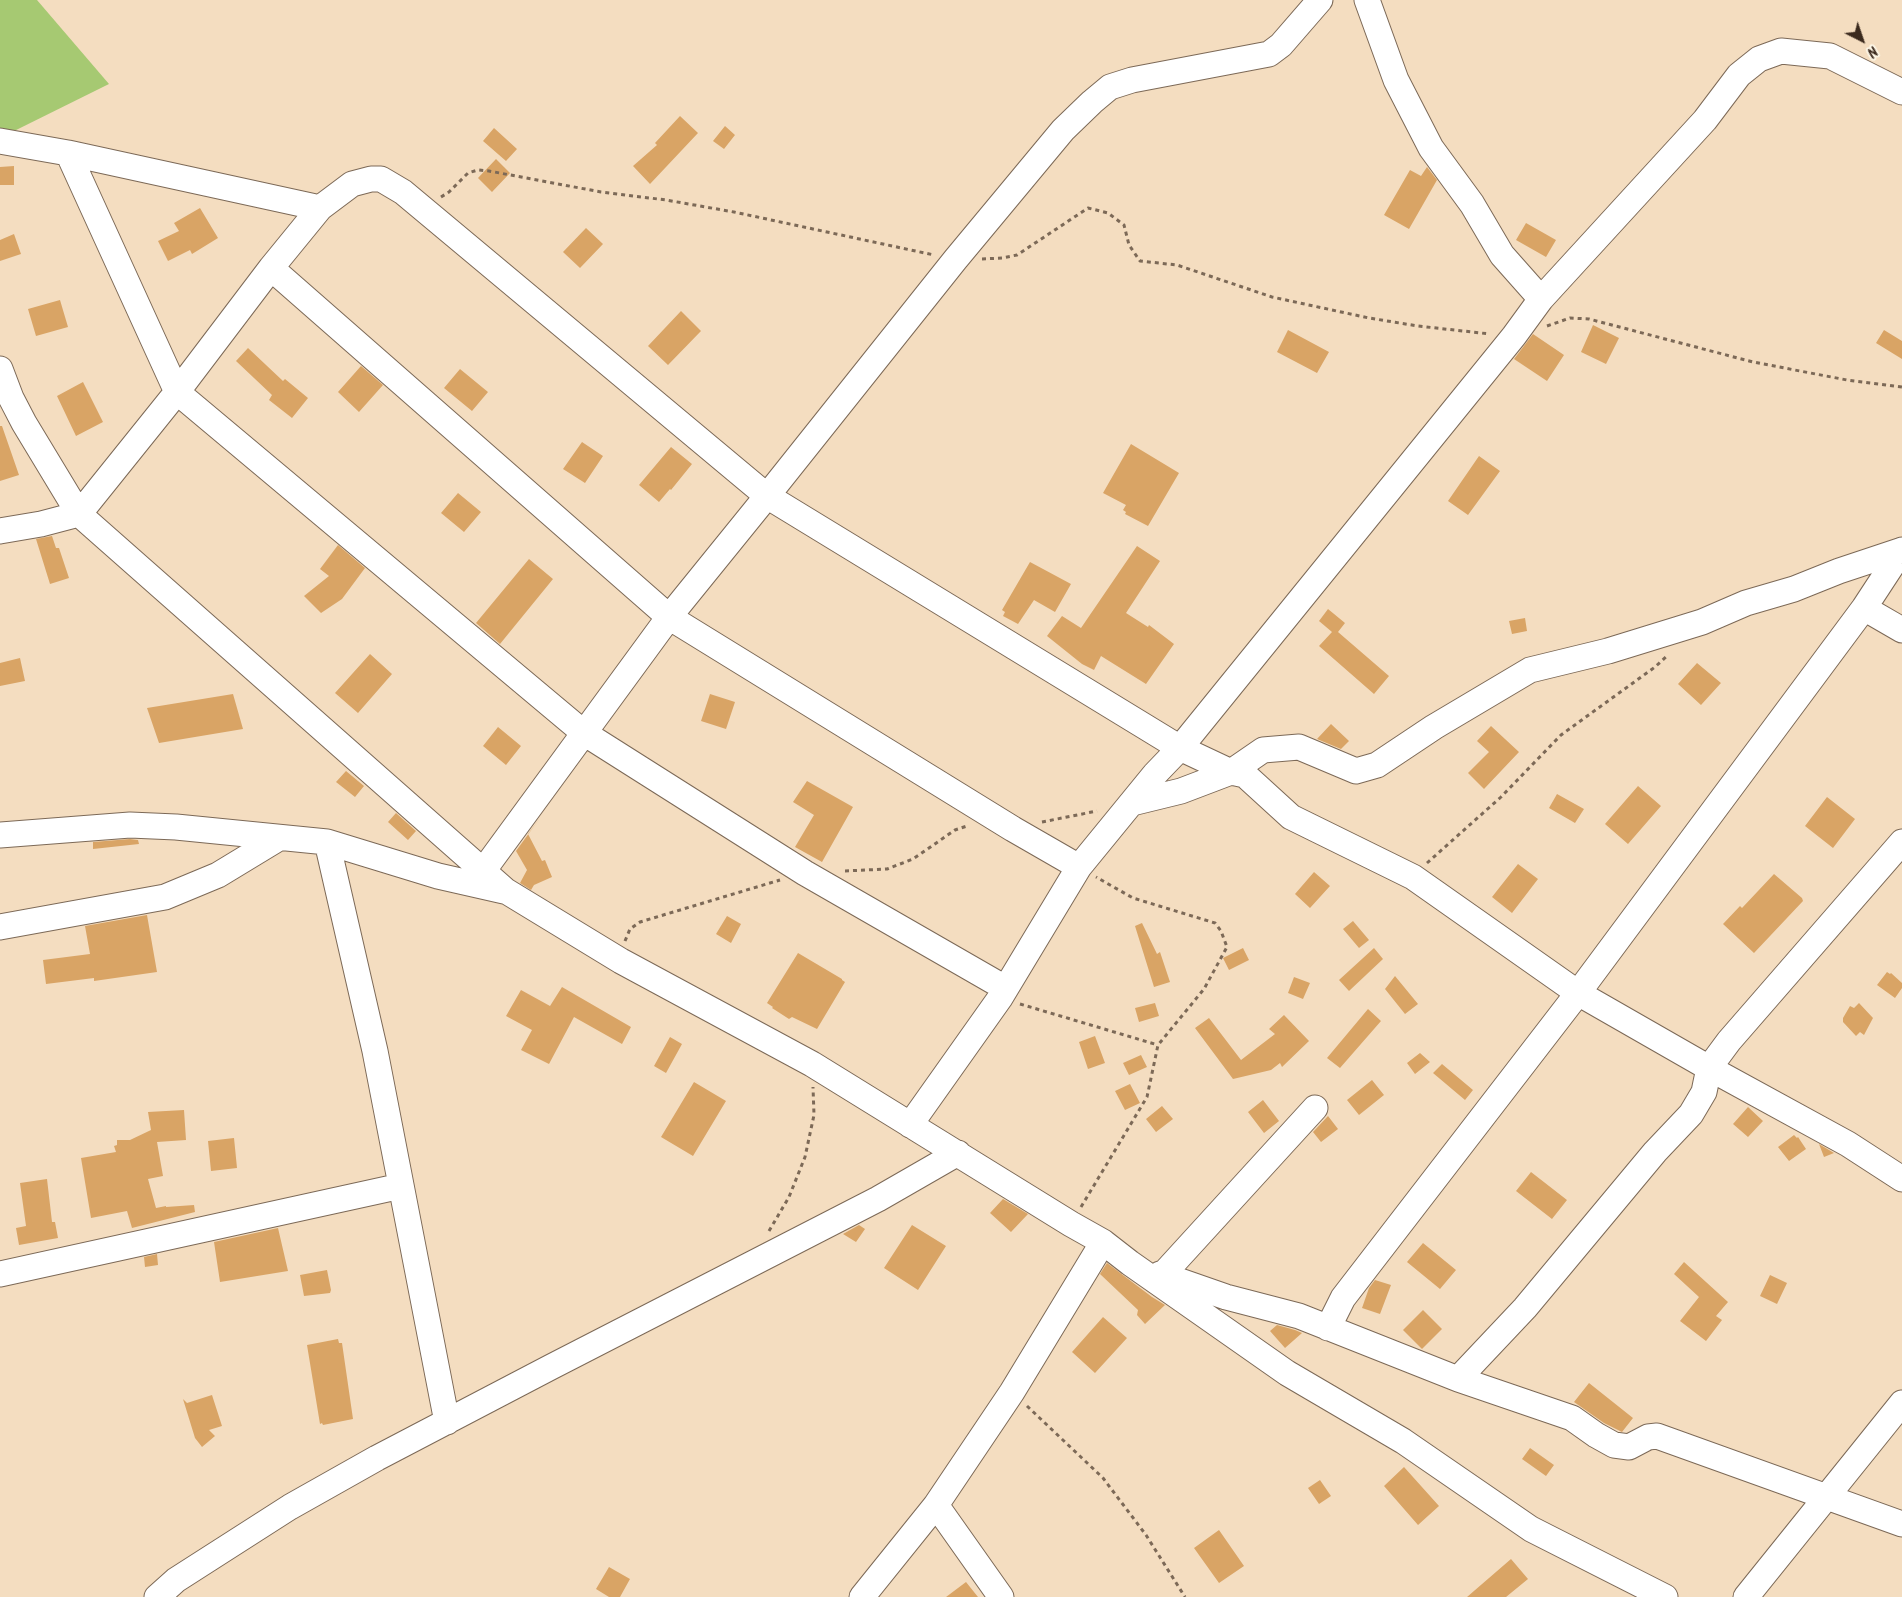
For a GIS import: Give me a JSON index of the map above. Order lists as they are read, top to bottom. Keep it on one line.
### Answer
{"north":"bottom right"}
